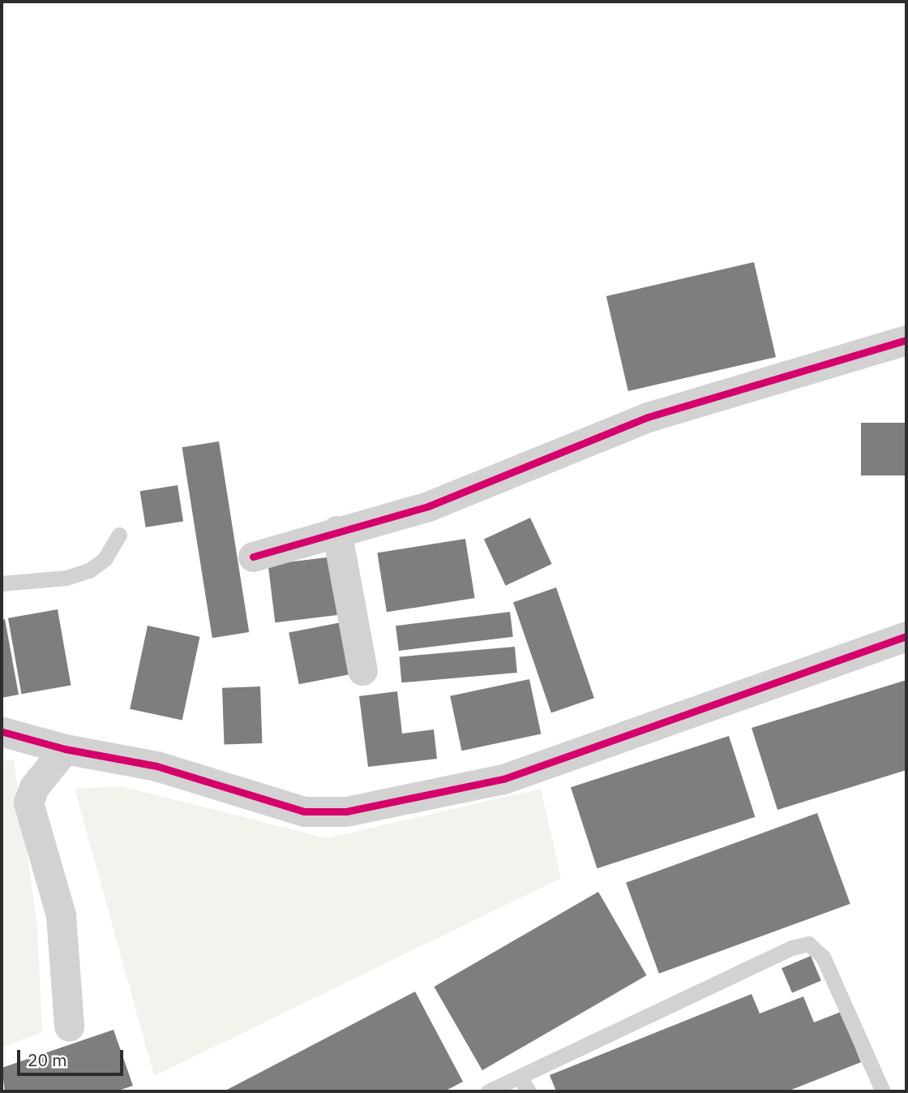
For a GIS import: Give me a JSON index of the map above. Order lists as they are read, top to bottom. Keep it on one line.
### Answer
{"scale_bar":"20 m"}
